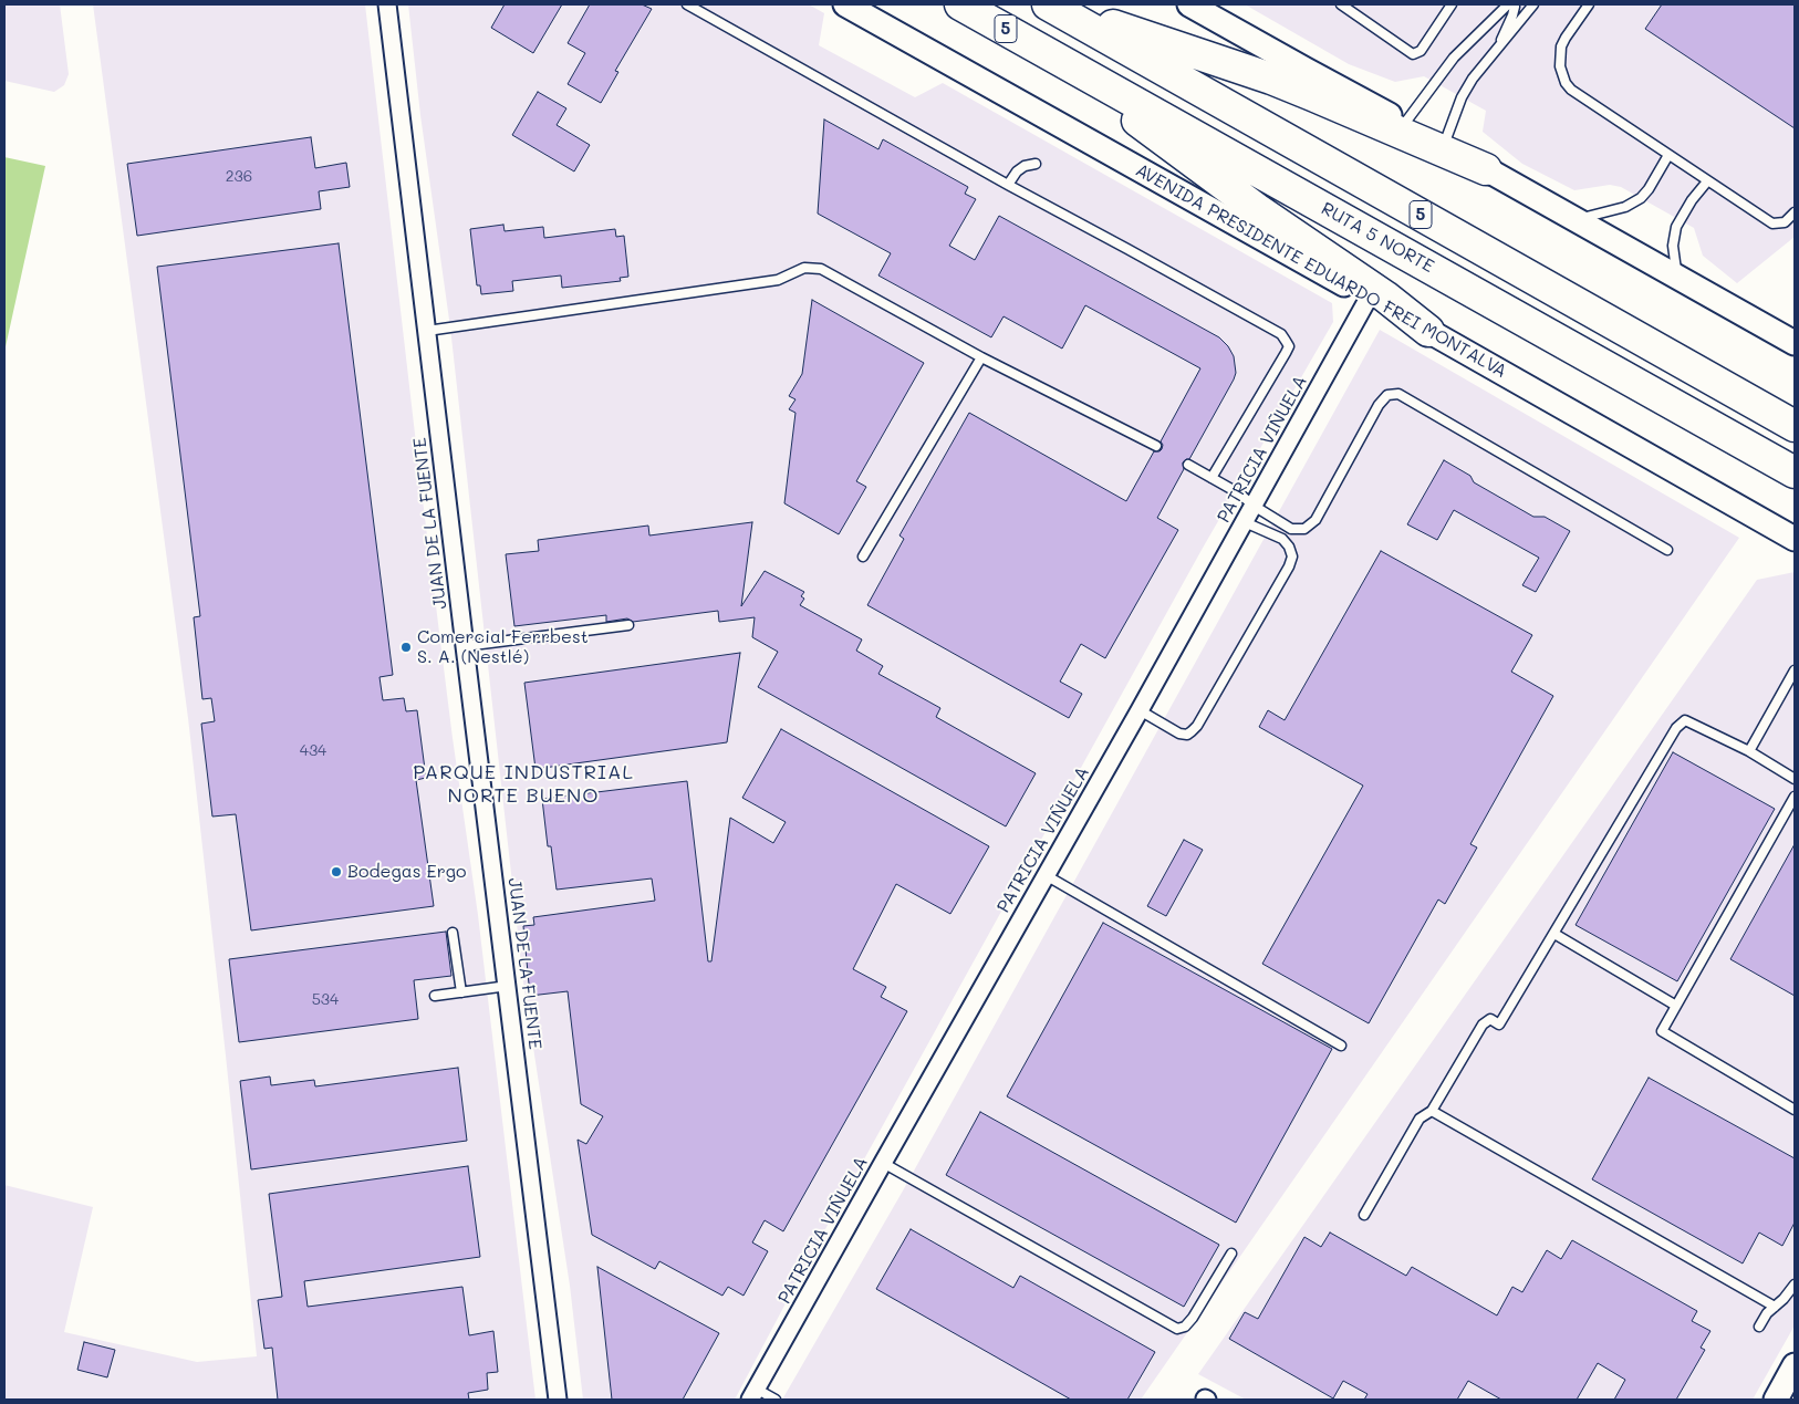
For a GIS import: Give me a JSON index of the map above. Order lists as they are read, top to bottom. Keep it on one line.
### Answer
{"streets":{"highway":["5","RUTA 5 NORTE"],"main road":["AVENIDA PRESIDENTE EDUARDO FREI MONTALVA"],"street":["PATRICIA VIÑUELA","JUAN DE LA FUENTE"]},"crossings":[["AVENIDA PRESIDENTE EDUARDO FREI MONTALVA","PATRICIA VIÑUELA"]],"districts":["PARQUE INDUSTRIAL NORTE BUENO"],"places":["Comercial Ferrbest S. A. (Nestlé)","Bodegas Ergo"],"house_numbers":["236","434","534"]}
